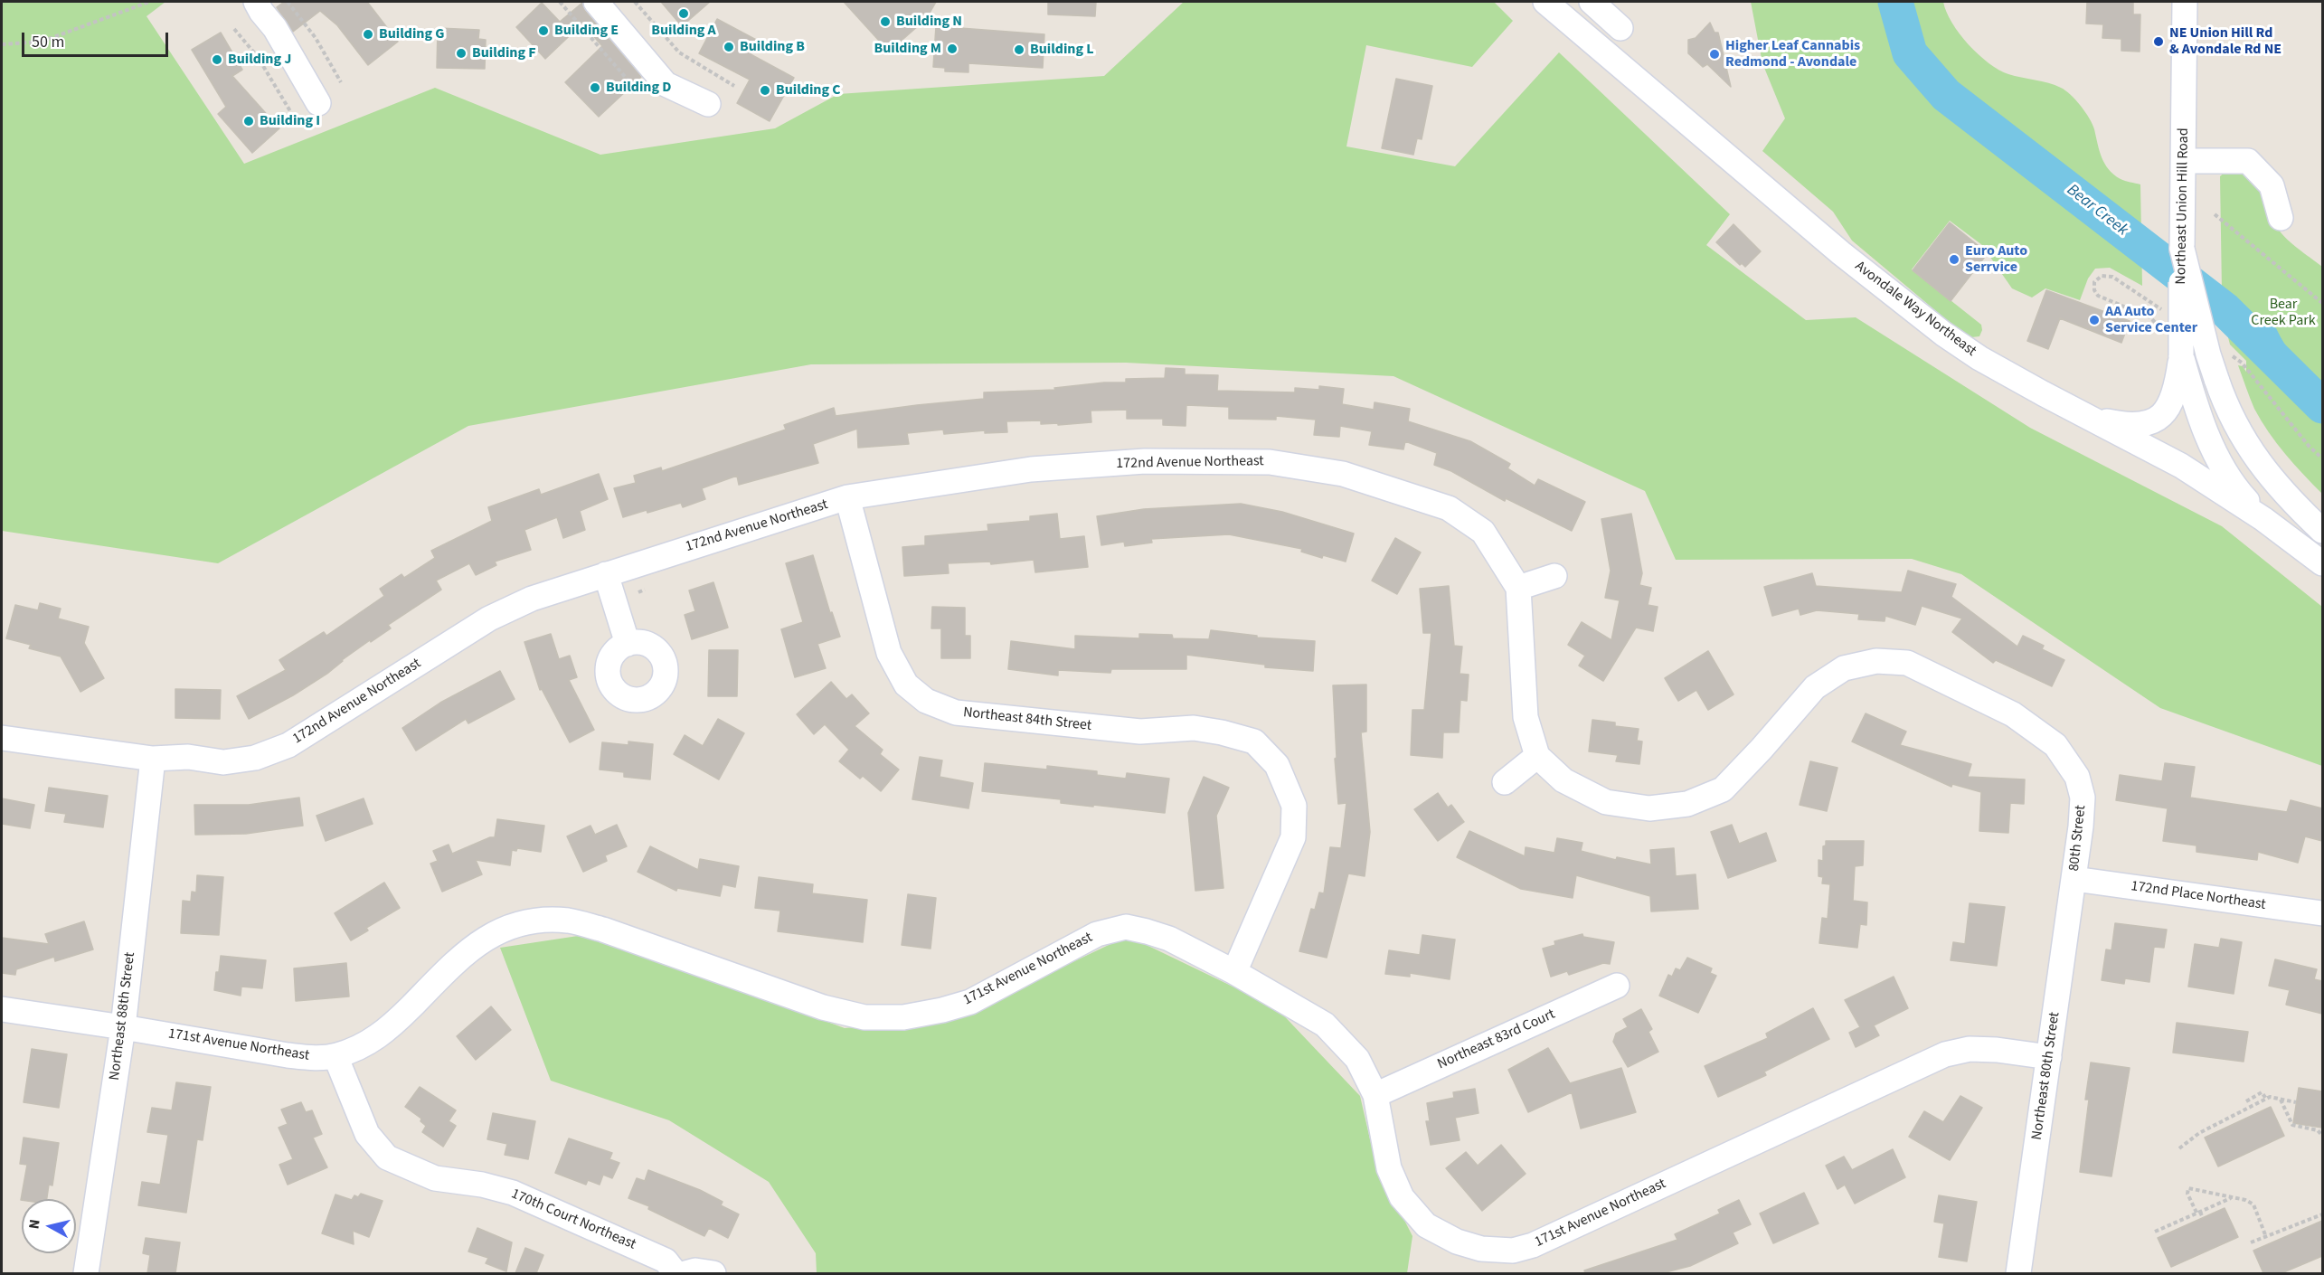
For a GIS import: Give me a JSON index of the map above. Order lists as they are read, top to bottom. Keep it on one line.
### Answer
{"streets":{"street":["Northeast Union Hill Road","Avondale Way Northeast","172nd Avenue Northeast","Northeast 84th Street","80th Street","172nd Place Northeast","171st Avenue Northeast","Northeast 88th Street","Northeast 83rd Court","Northeast 80th Street","170th Court Northeast"]},"crossings":[["Northeast Union Hill Road","Avondale Way Northeast"],["172nd Avenue Northeast","Northeast 84th Street"],["172nd Avenue Northeast","80th Street"],["172nd Avenue Northeast","Northeast 88th Street"],["Northeast 84th Street","171st Avenue Northeast"],["80th Street","172nd Place Northeast"],["80th Street","Northeast 80th Street"],["172nd Place Northeast","Northeast 80th Street"],["171st Avenue Northeast","Northeast 88th Street"],["171st Avenue Northeast","Northeast 83rd Court"],["171st Avenue Northeast","Northeast 80th Street"],["171st Avenue Northeast","170th Court Northeast"]],"water":["Bear Creek"],"parks":["Bear Creek Park"],"places":["Building A","Building N","Building E","Building G","NE Union Hill Rd & Avondale Rd NE","Building B","Building M","Building L","Building F","Higher Leaf Cannabis Redmond - Avondale","Building J","Building D","Building C","Building I","Euro Auto Serrvice","AA Auto Service Center"],"scale_bar":"50 m","north":"left"}
